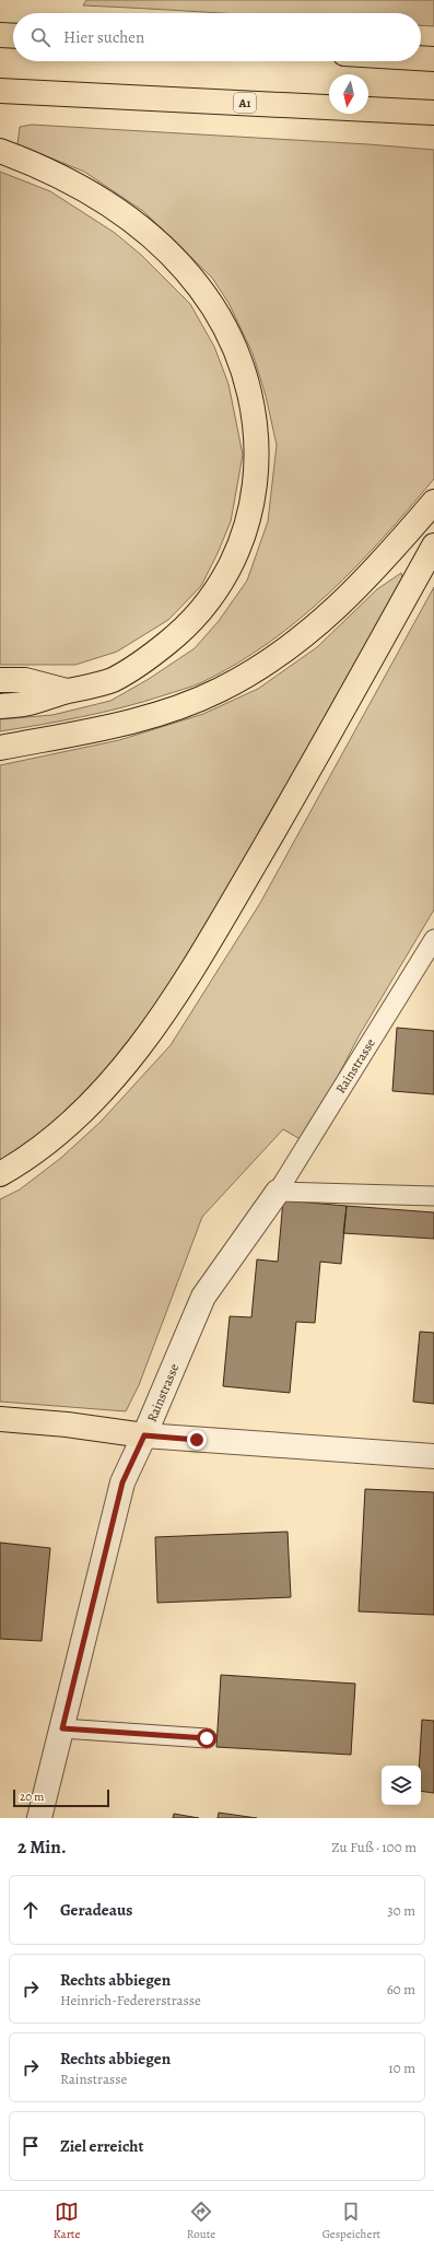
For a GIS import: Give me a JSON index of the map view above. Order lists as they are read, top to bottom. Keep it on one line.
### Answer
{"streets":{"highway":["A1"],"street":["Rainstrasse"]},"scale_bar":"20 m","north":"bottom","page":{"search":"Hier suchen","scale":"20 m","heading":["2 Min.","Zu Fuß · 100 m"],"list":[["Geradeaus","30 m"],["Rechts abbiegen","Heinrich-Federerstrasse","60 m"],["Rechts abbiegen","Rainstrasse","10 m"],"Ziel erreicht"],"nav":["Karte","Route","Gespeichert"]}}
